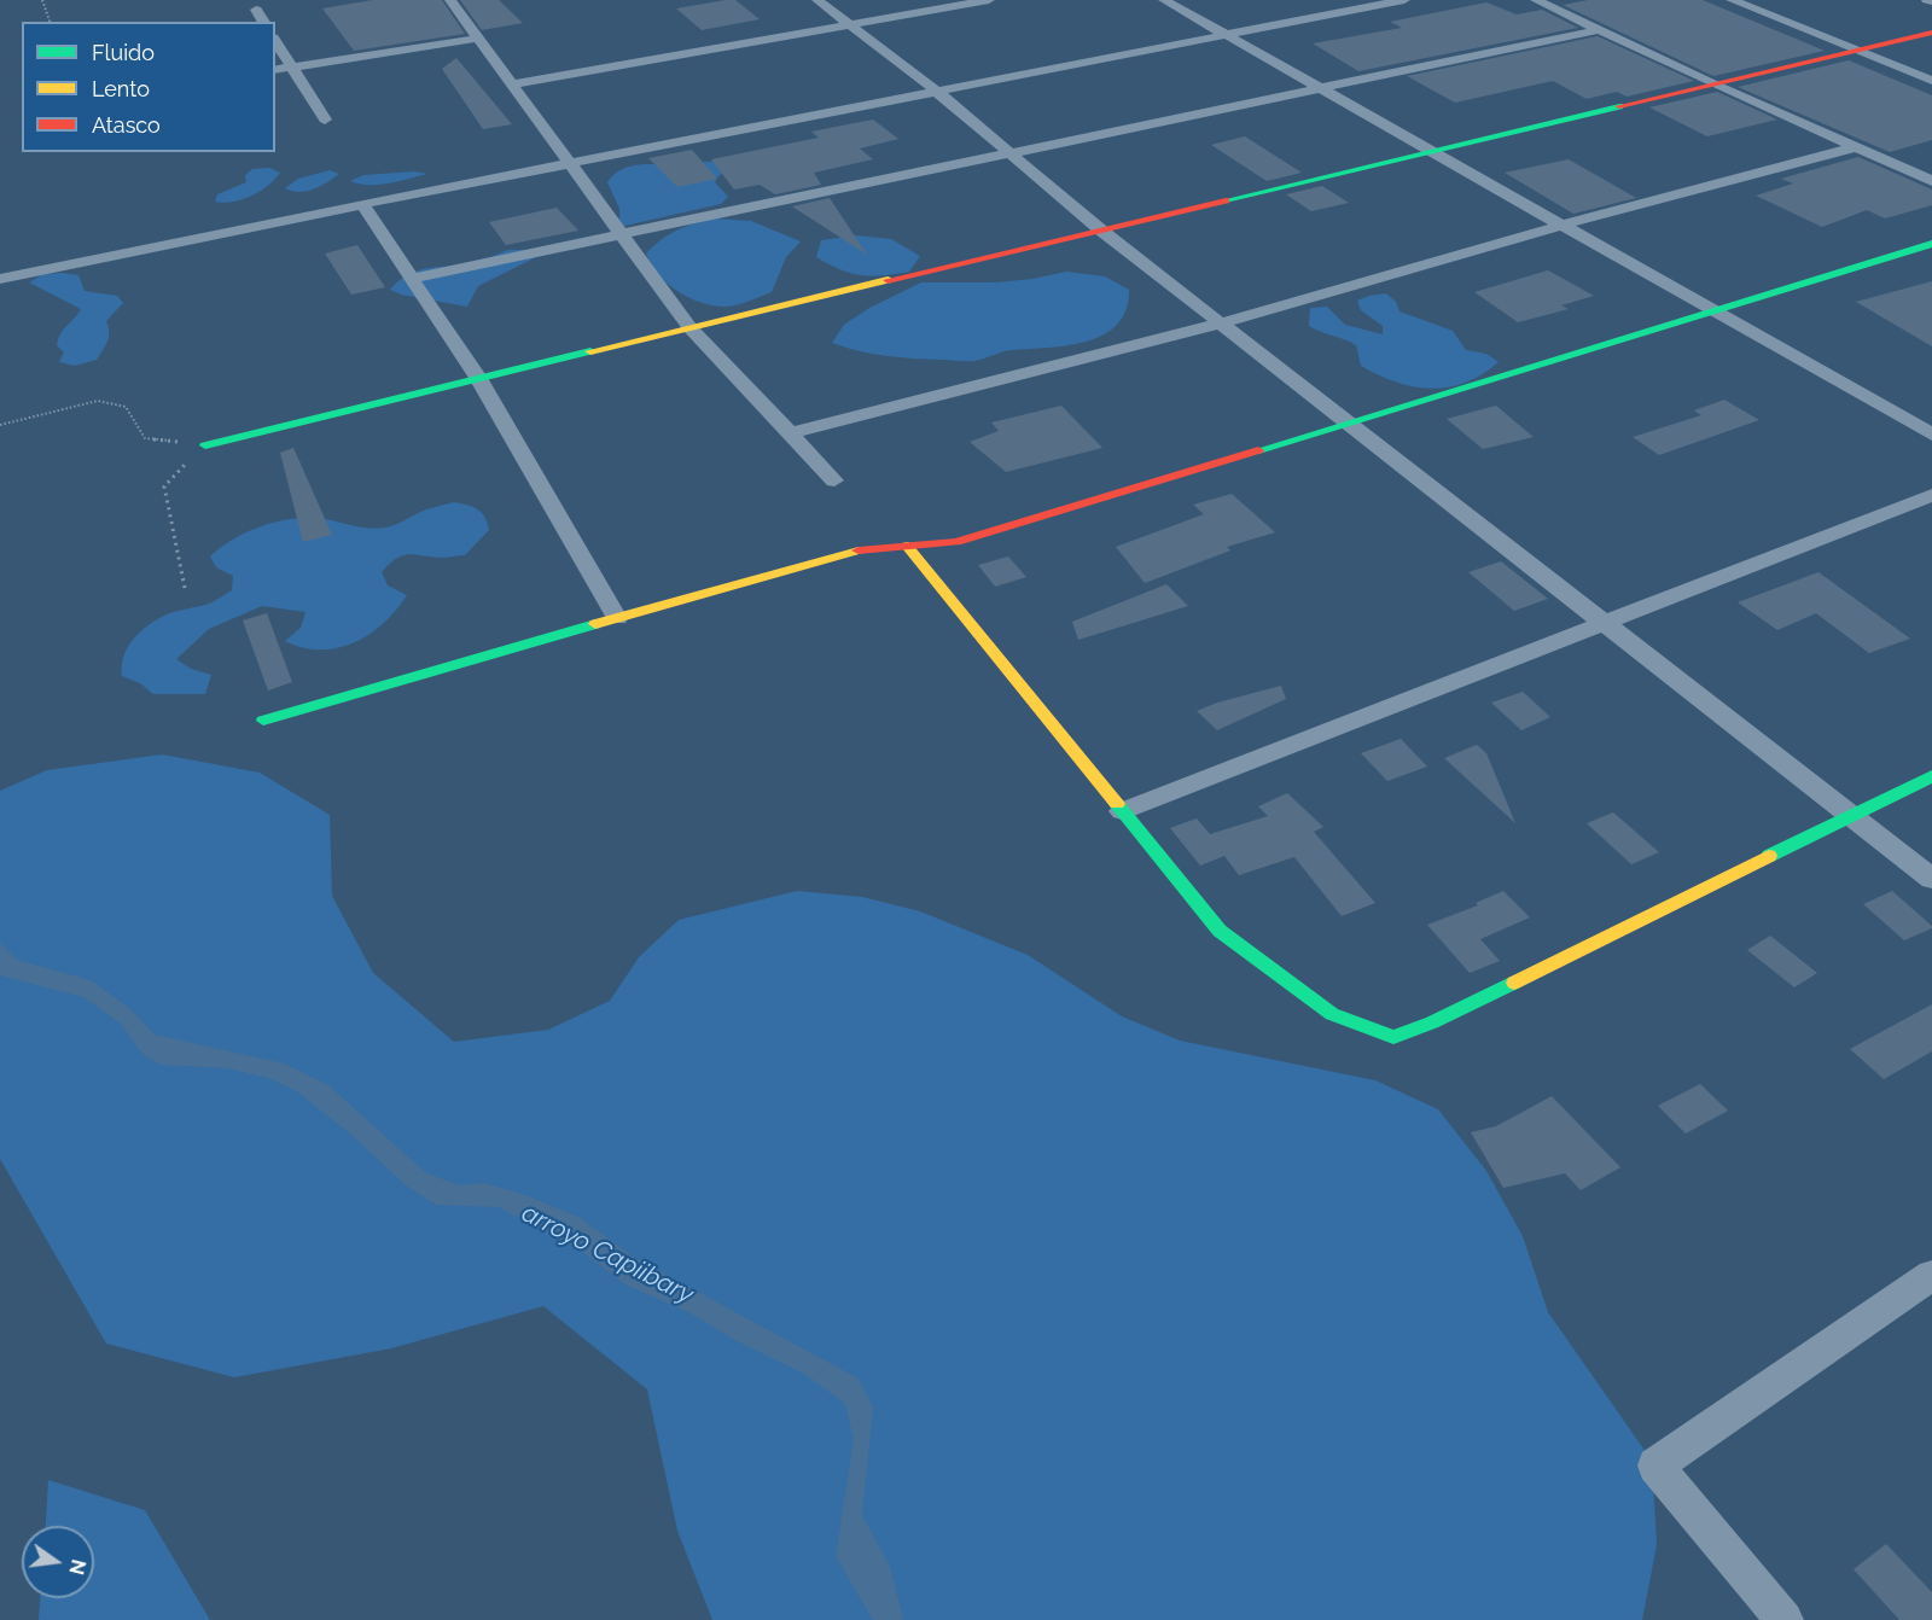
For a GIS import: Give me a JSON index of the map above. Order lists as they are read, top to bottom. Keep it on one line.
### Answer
{"water":["arroyo Capiibary"],"legend":["Fluido","Lento","Atasco"],"north":"right"}
